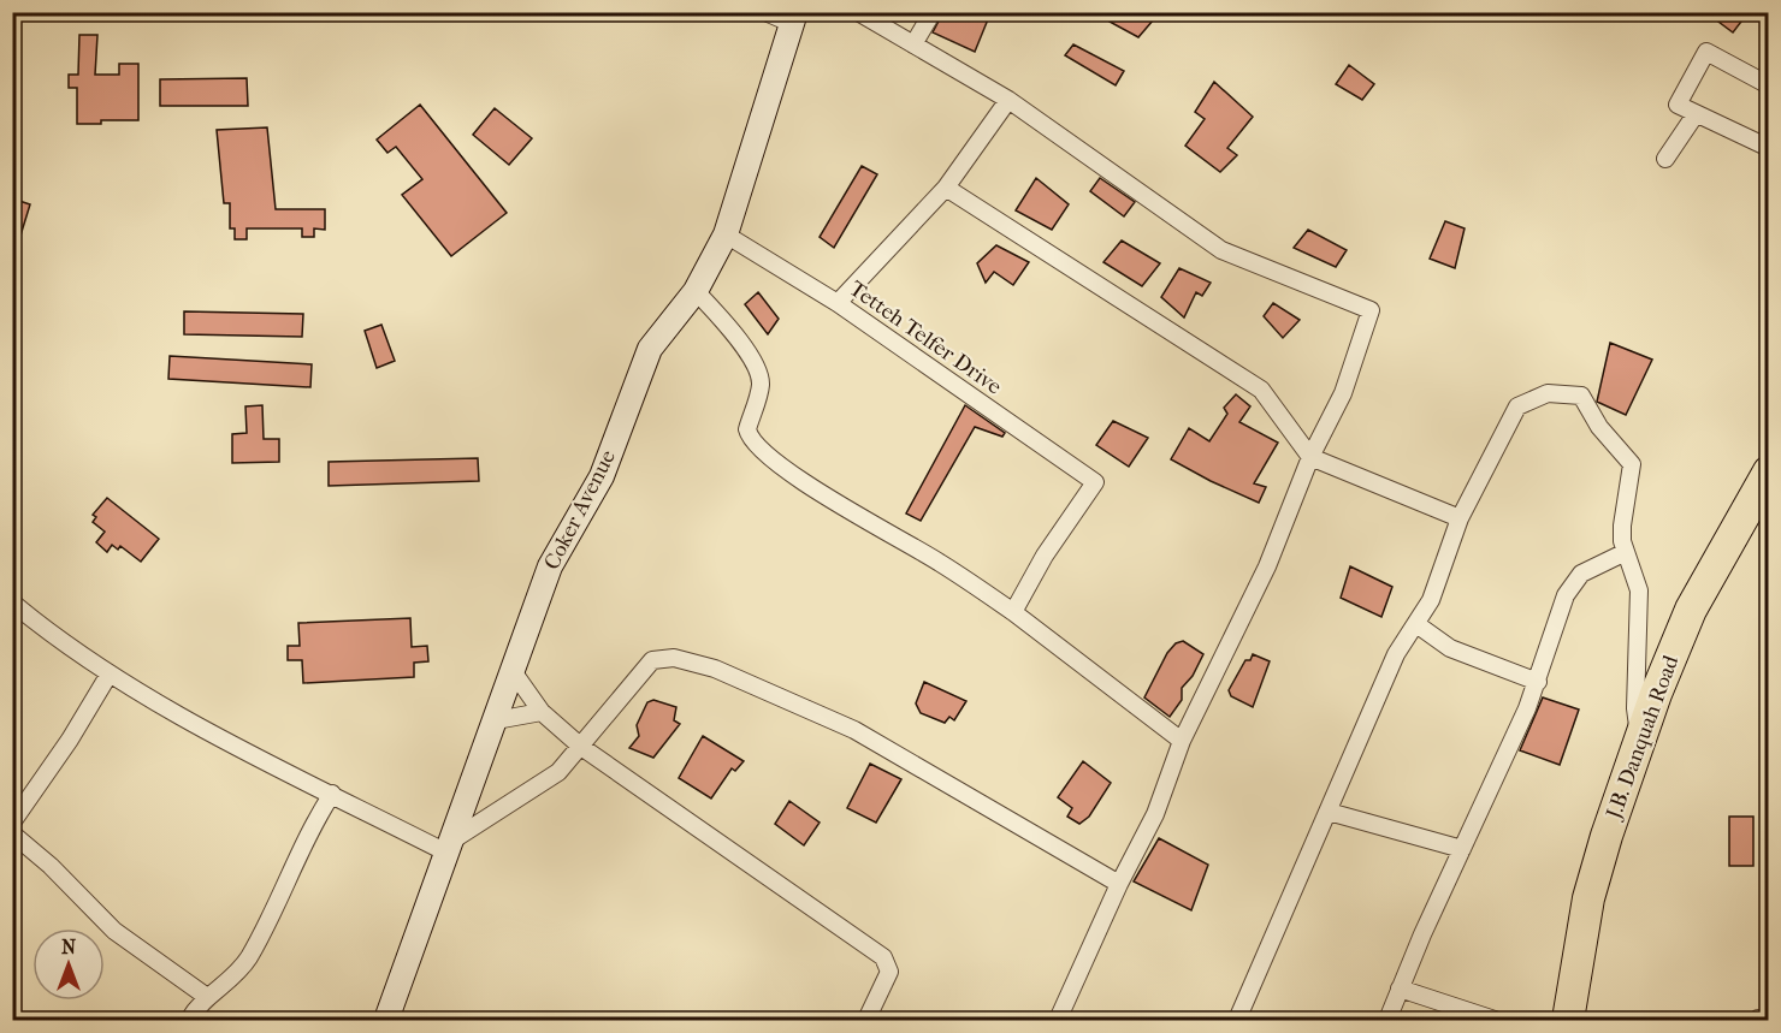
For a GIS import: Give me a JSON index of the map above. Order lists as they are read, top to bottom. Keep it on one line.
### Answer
{"streets":{"highway":["J.B. Danquah Road"],"street":["Tetteh Telfer Drive","Coker Avenue"]},"crossings":[["Tetteh Telfer Drive","Coker Avenue"]],"north":"top"}
